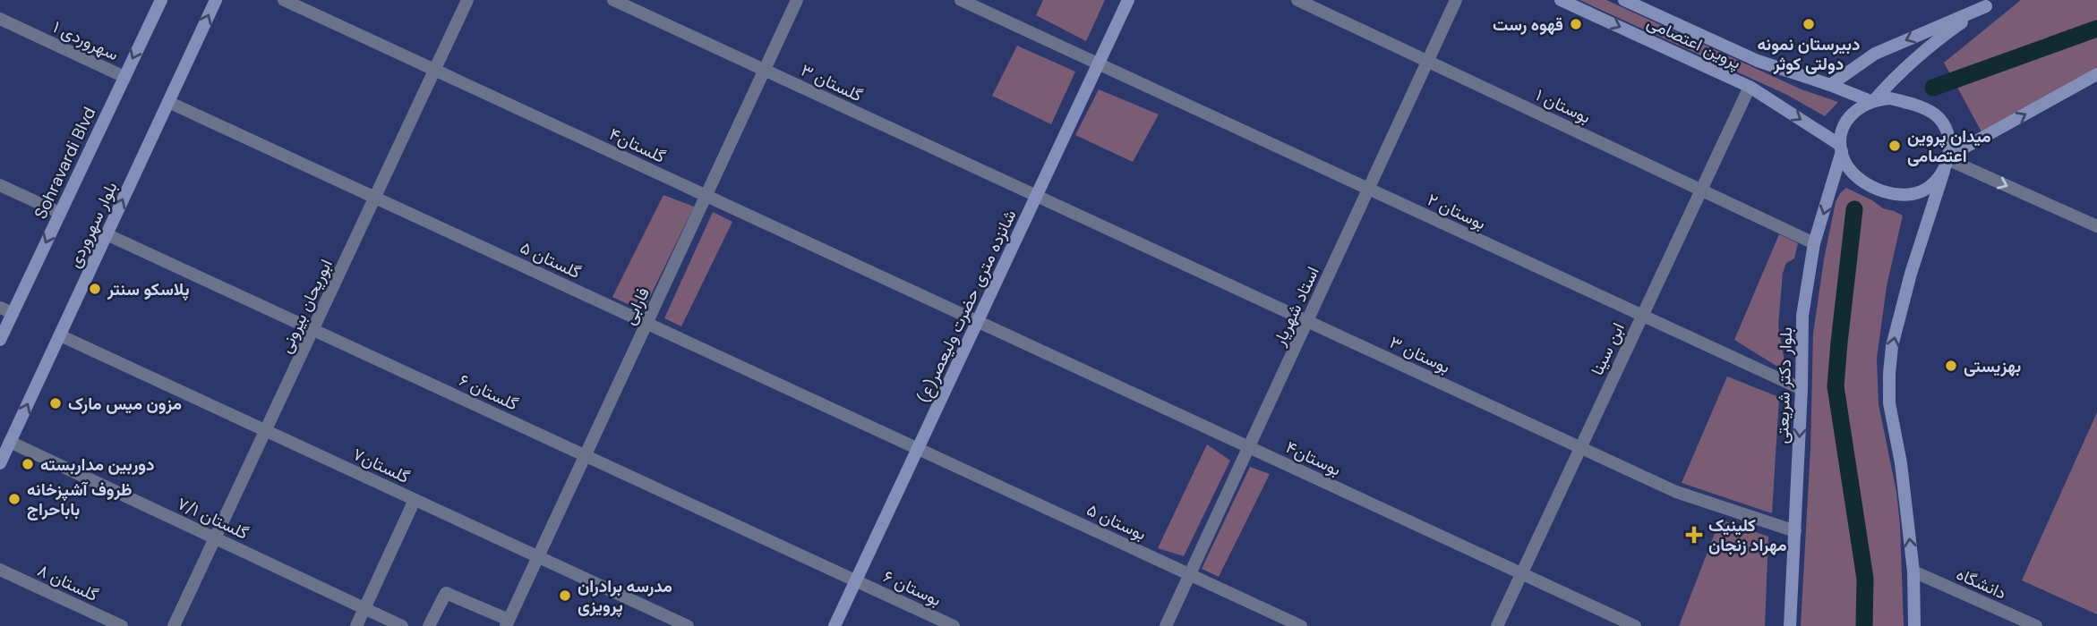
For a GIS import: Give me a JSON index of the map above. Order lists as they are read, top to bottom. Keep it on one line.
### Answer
{"streets":{"main road":["پروین اعتصامی","Sohravardi Blvd","بلوار سهروردی","شانزده متری حضرت ولیعصر(ع)","بلوار دکتر شریعتی"],"street":["سهروردی ۱","گلستان ۳","بوستان ۱","گلستان۴","بوستان ۲","گلستان ۵","ابوریحان بیرونی","فارابی","استاد شهریار","ابن سینا","بوستان ۳","گلستان ۶","بوستان۴","گلستان۷","گلستان ۷/۱","بوستان ۵","گلستان ۸","دانشگاه","بوستان ۶"]},"crossings":[["سهروردی ۱","Sohravardi Blvd"],["پروین اعتصامی","ابن سینا"],["پروین اعتصامی","بلوار دکتر شریعتی"],["گلستان ۳","فارابی"],["گلستان ۳","شانزده متری حضرت ولیعصر(ع)"],["گلستان ۳","بوستان ۳"],["بوستان ۱","استاد شهریار"],["بوستان ۱","ابن سینا"],["بوستان ۱","بلوار دکتر شریعتی"],["گلستان۴","ابوریحان بیرونی"],["گلستان۴","فارابی"],["گلستان۴","شانزده متری حضرت ولیعصر(ع)"],["گلستان۴","بوستان۴"],["بوستان ۲","شانزده متری حضرت ولیعصر(ع)"],["بوستان ۲","استاد شهریار"],["بوستان ۲","ابن سینا"],["بوستان ۲","بلوار دکتر شریعتی"],["بلوار سهروردی","گلستان ۵"],["بلوار سهروردی","گلستان ۶"],["بلوار سهروردی","گلستان۷"],["بلوار سهروردی","گلستان ۷/۱"],["گلستان ۵","ابوریحان بیرونی"],["گلستان ۵","فارابی"],["گلستان ۵","شانزده متری حضرت ولیعصر(ع)"],["گلستان ۵","بوستان ۵"],["ابوریحان بیرونی","گلستان ۶"],["ابوریحان بیرونی","گلستان۷"],["ابوریحان بیرونی","گلستان ۷/۱"],["فارابی","گلستان ۶"],["فارابی","گلستان۷"],["شانزده متری حضرت ولیعصر(ع)","بوستان ۳"],["شانزده متری حضرت ولیعصر(ع)","گلستان ۶"],["شانزده متری حضرت ولیعصر(ع)","بوستان۴"],["شانزده متری حضرت ولیعصر(ع)","بوستان ۵"],["شانزده متری حضرت ولیعصر(ع)","بوستان ۶"],["استاد شهریار","بوستان ۳"],["استاد شهریار","بوستان۴"],["استاد شهریار","بوستان ۵"],["ابن سینا","بوستان ۳"],["ابن سینا","بوستان۴"],["بوستان ۳","بلوار دکتر شریعتی"],["گلستان ۶","بوستان ۶"]],"one_way":["Sohravardi Blvd","بلوار سهروردی"],"places":{"other":["قهوه رست","دبیرستان نمونه دولتی کوثر","میدان پروین اعتصامی","پلاسکو سنتر","بهزیستی","مزون میس مارک","دوربین مداربسته","ظروف آشپزخانه باباحراج","مدرسه برادران پرویزی"],"health":["کلینیک مهراد زنجان"]}}
